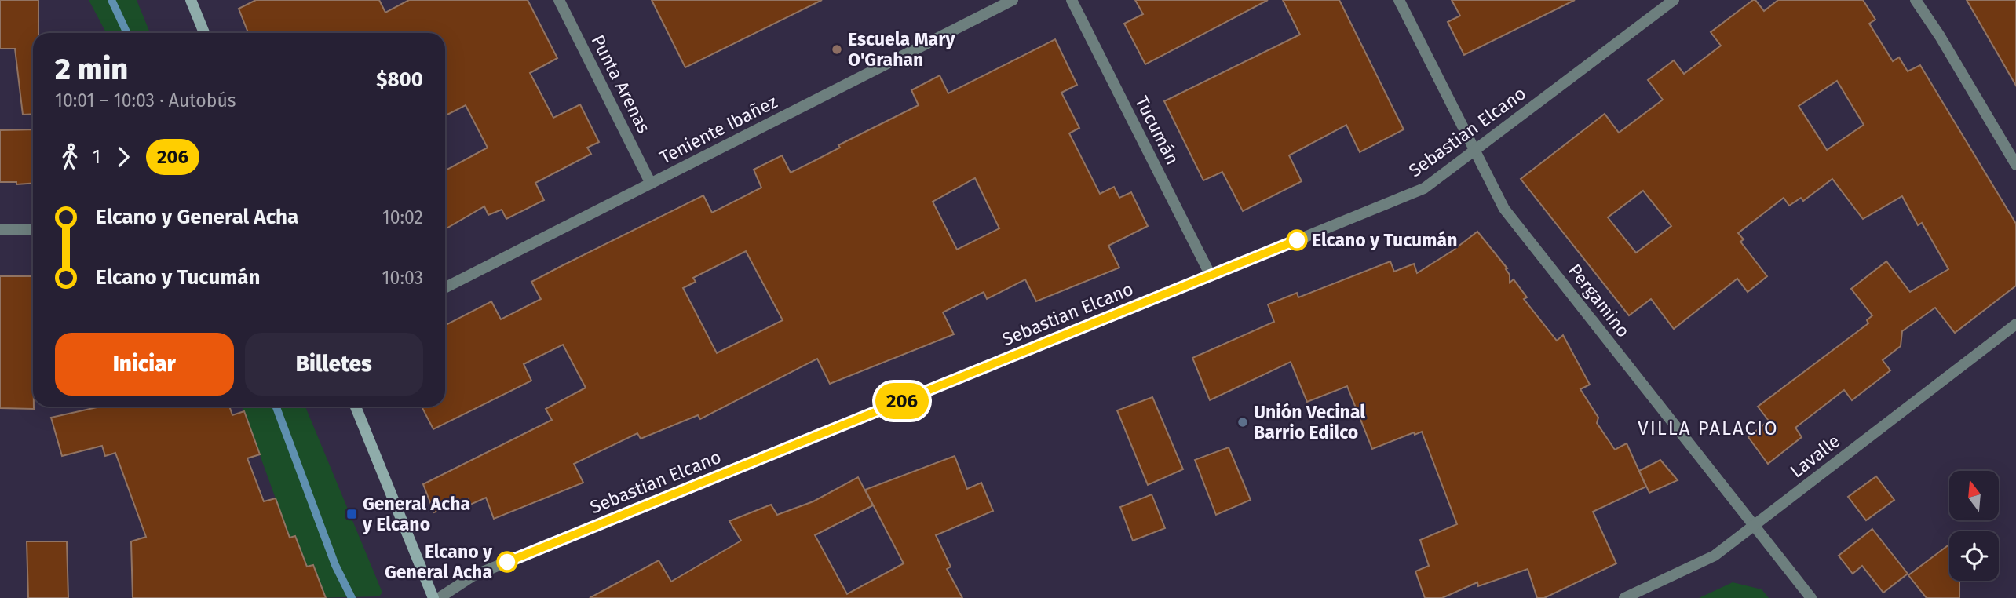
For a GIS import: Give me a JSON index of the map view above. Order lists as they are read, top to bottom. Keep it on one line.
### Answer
{"streets":{"street":["Punta Arenas","Teniente Ibañez","Tucumán","Sebastian Elcano","Pergamino","Lavalle"]},"crossings":[["Punta Arenas","Teniente Ibañez"],["Tucumán","Sebastian Elcano"],["Sebastian Elcano","Pergamino"],["Pergamino","Lavalle"]],"districts":["VILLA PALACIO"],"places":{"other":["Escuela Mary O'Grahan","Elcano y Tucumán","Unión Vecinal Barrio Edilco","Elcano y General Acha"],"transit":["General Acha y Elcano"]},"lines":["bus line 206"],"north":"top","page":{"on_map":"206","heading":["2 min","10:01 – 10:03 · Autobús","$800"],"legs":["1","206"],"list":[{"name":"Elcano y General Acha","value":"10:02"},{"name":"Elcano y Tucumán","value":"10:03"}],"buttons":["Iniciar","Billetes"]}}
